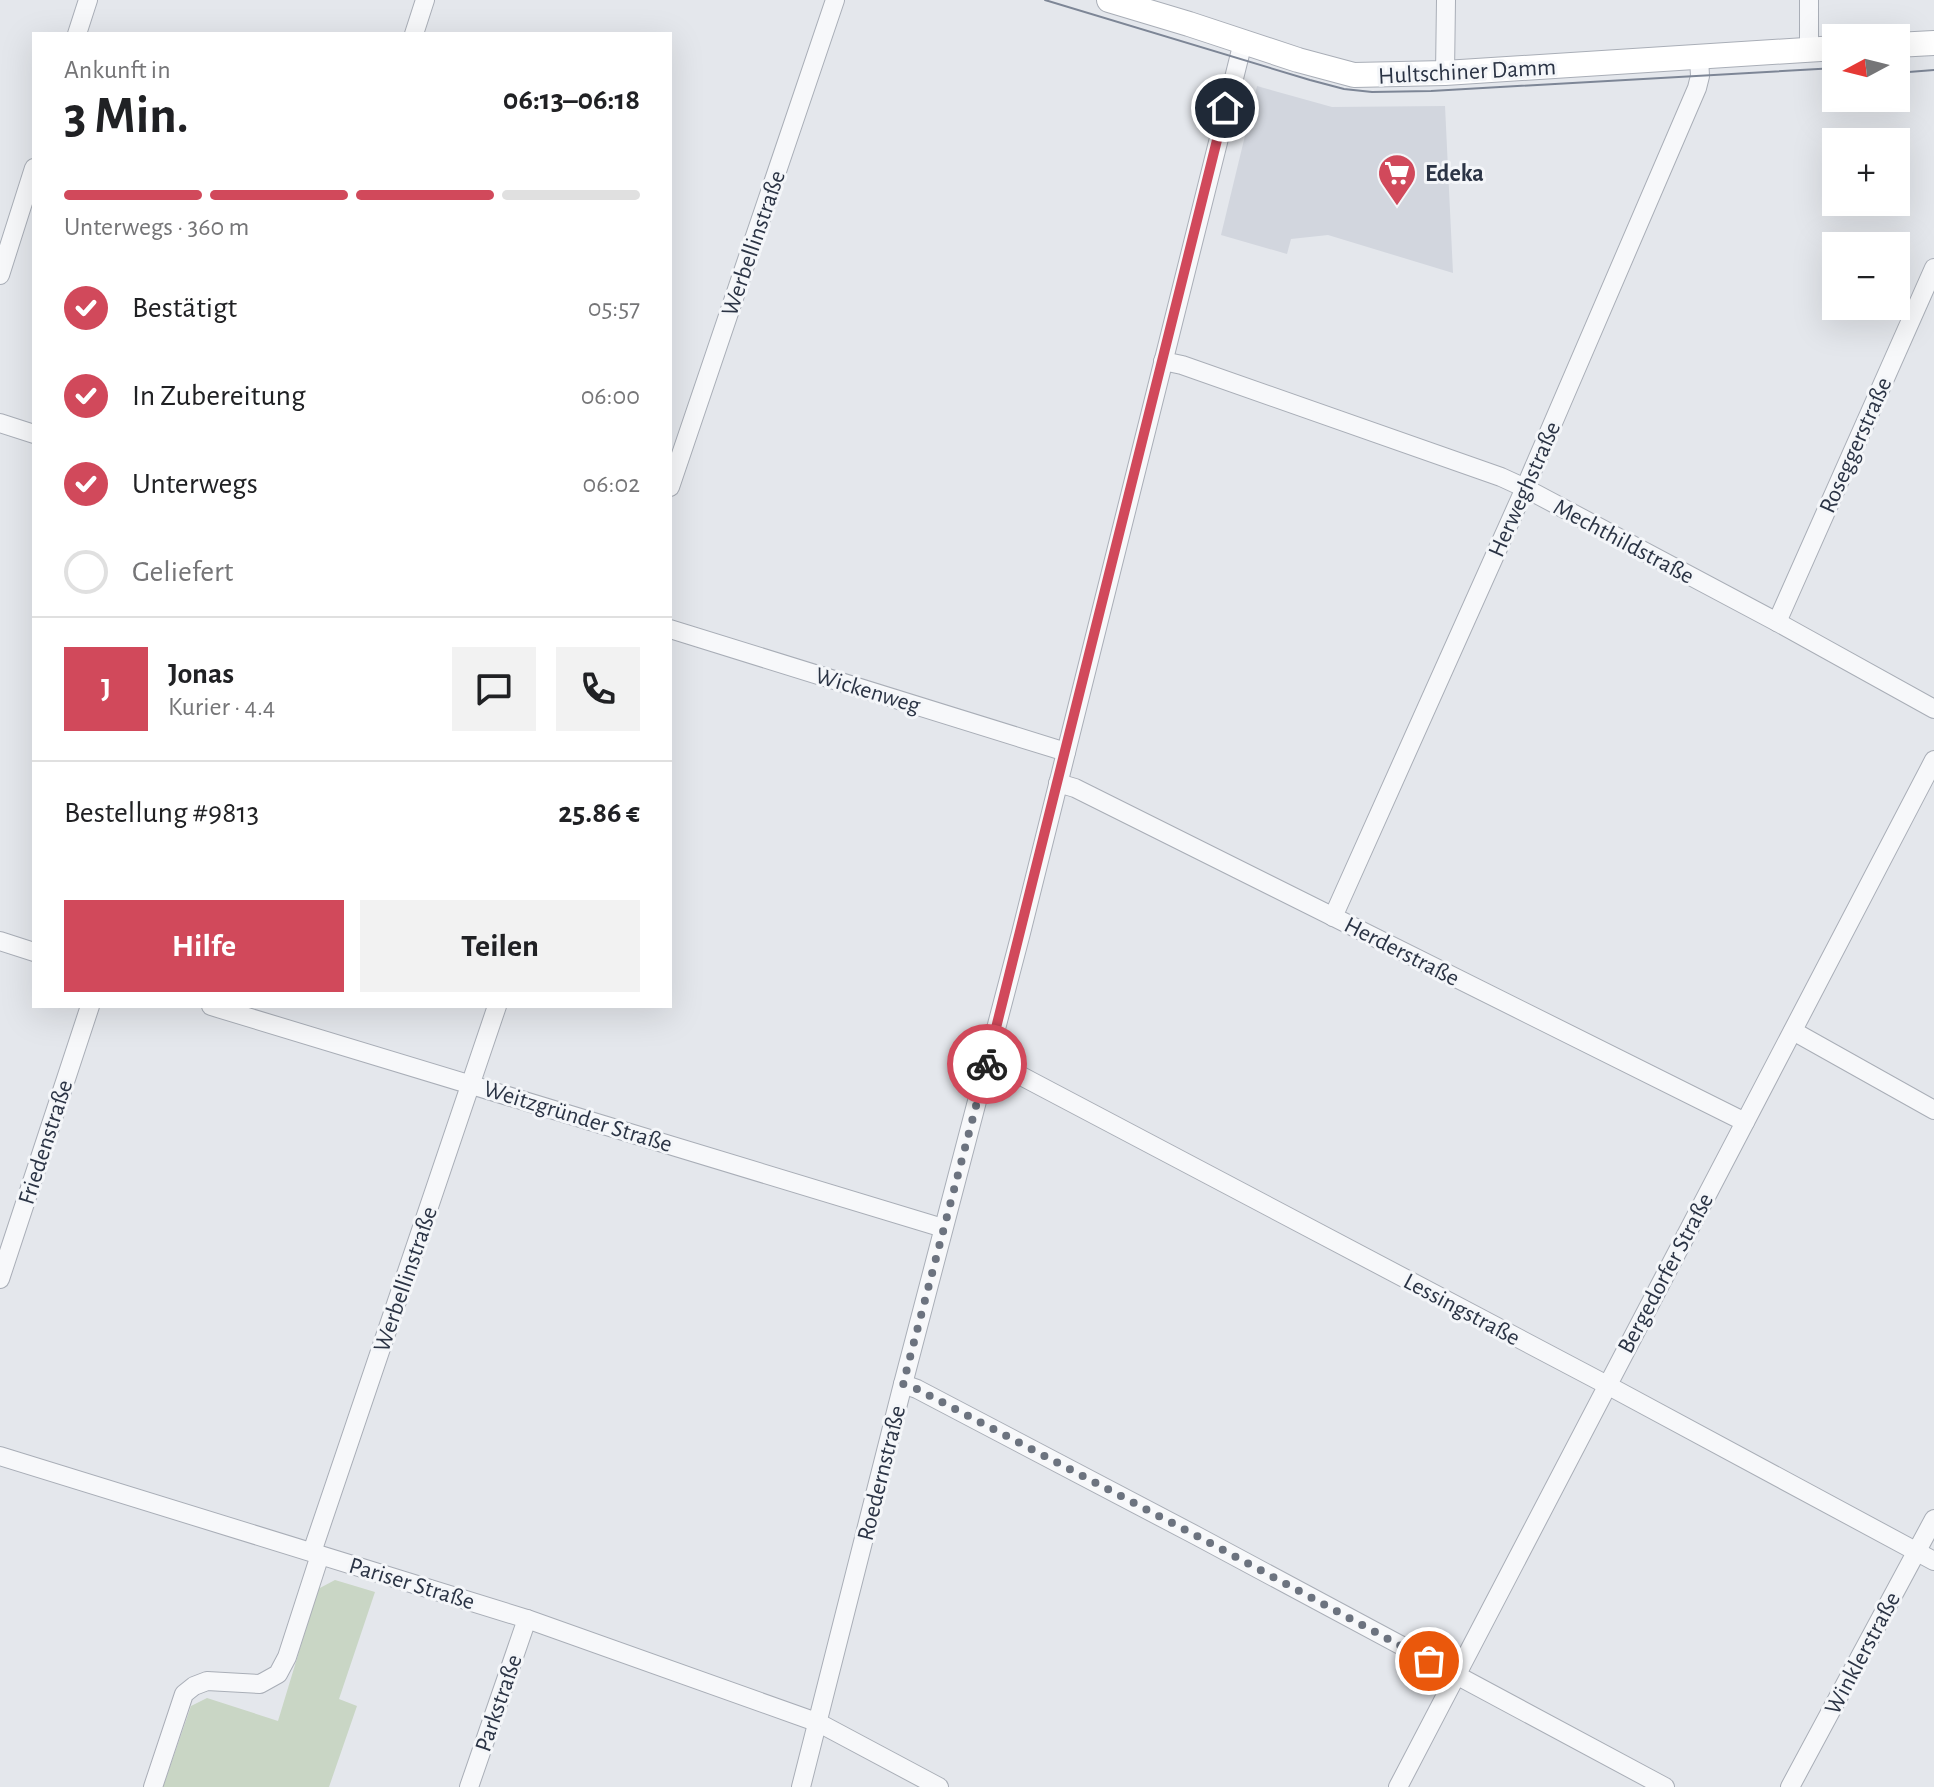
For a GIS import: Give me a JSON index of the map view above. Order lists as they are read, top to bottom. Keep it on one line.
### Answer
{"streets":{"main road":["Hultschiner Damm"],"street":["Werbellinstraße","Roseggerstraße","Herweghstraße","Mechthildstraße","Wickenweg","Herderstraße","Weitzgründer Straße","Friedenstraße","Bergedorfer Straße","Lessingstraße","Roedernstraße","Pariser Straße","Winklerstraße","Parkstraße"]},"crossings":[["Hultschiner Damm","Herweghstraße"],["Hultschiner Damm","Roedernstraße"],["Werbellinstraße","Weitzgründer Straße"],["Werbellinstraße","Pariser Straße"],["Roseggerstraße","Mechthildstraße"],["Herweghstraße","Mechthildstraße"],["Herweghstraße","Herderstraße"],["Mechthildstraße","Roedernstraße"],["Wickenweg","Roedernstraße"],["Herderstraße","Bergedorfer Straße"],["Herderstraße","Roedernstraße"],["Weitzgründer Straße","Roedernstraße"],["Bergedorfer Straße","Lessingstraße"],["Lessingstraße","Roedernstraße"],["Lessingstraße","Winklerstraße"],["Roedernstraße","Pariser Straße"],["Pariser Straße","Parkstraße"]],"places":{"supermarket":["Edeka"]},"north":"left","page":{"map_buttons":["+","−"],"heading":["3 Min.","Ankunft in","06:13–06:18"],"panel":["Jonas","Kurier · 4.4","Bestellung #9813","25.86 €"],"bar":"Unterwegs · 360 m","list":[["Bestätigt","05:57"],["In Zubereitung","06:00"],["Unterwegs","06:02"],"Geliefert"],"round":"J","buttons":["Hilfe","Teilen"]}}
